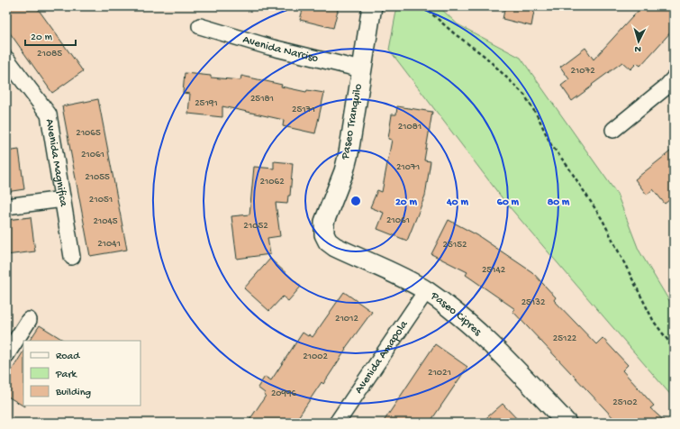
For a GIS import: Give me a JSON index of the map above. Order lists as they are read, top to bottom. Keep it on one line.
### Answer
{"streets":{"street":["Avenida Narciso","Paseo Tranquilo","Avenida Magnifica","Paseo Cipres","Avenida Amapola"]},"crossings":[["Avenida Narciso","Paseo Tranquilo"],["Paseo Tranquilo","Paseo Cipres"],["Paseo Cipres","Avenida Amapola"]],"house_numbers":["21085","21072","25181","25191","25171","21081","21065","21061","21071","21055","21062","21051","21061","21045","21052","21041","25152","25142","25132","21012","25122","21002","21021","20996","25102"],"legend":["Road","Park","Building"],"scale_bar":"20 m","north":"bottom","rings":["20 m","40 m","60 m","80 m"]}
